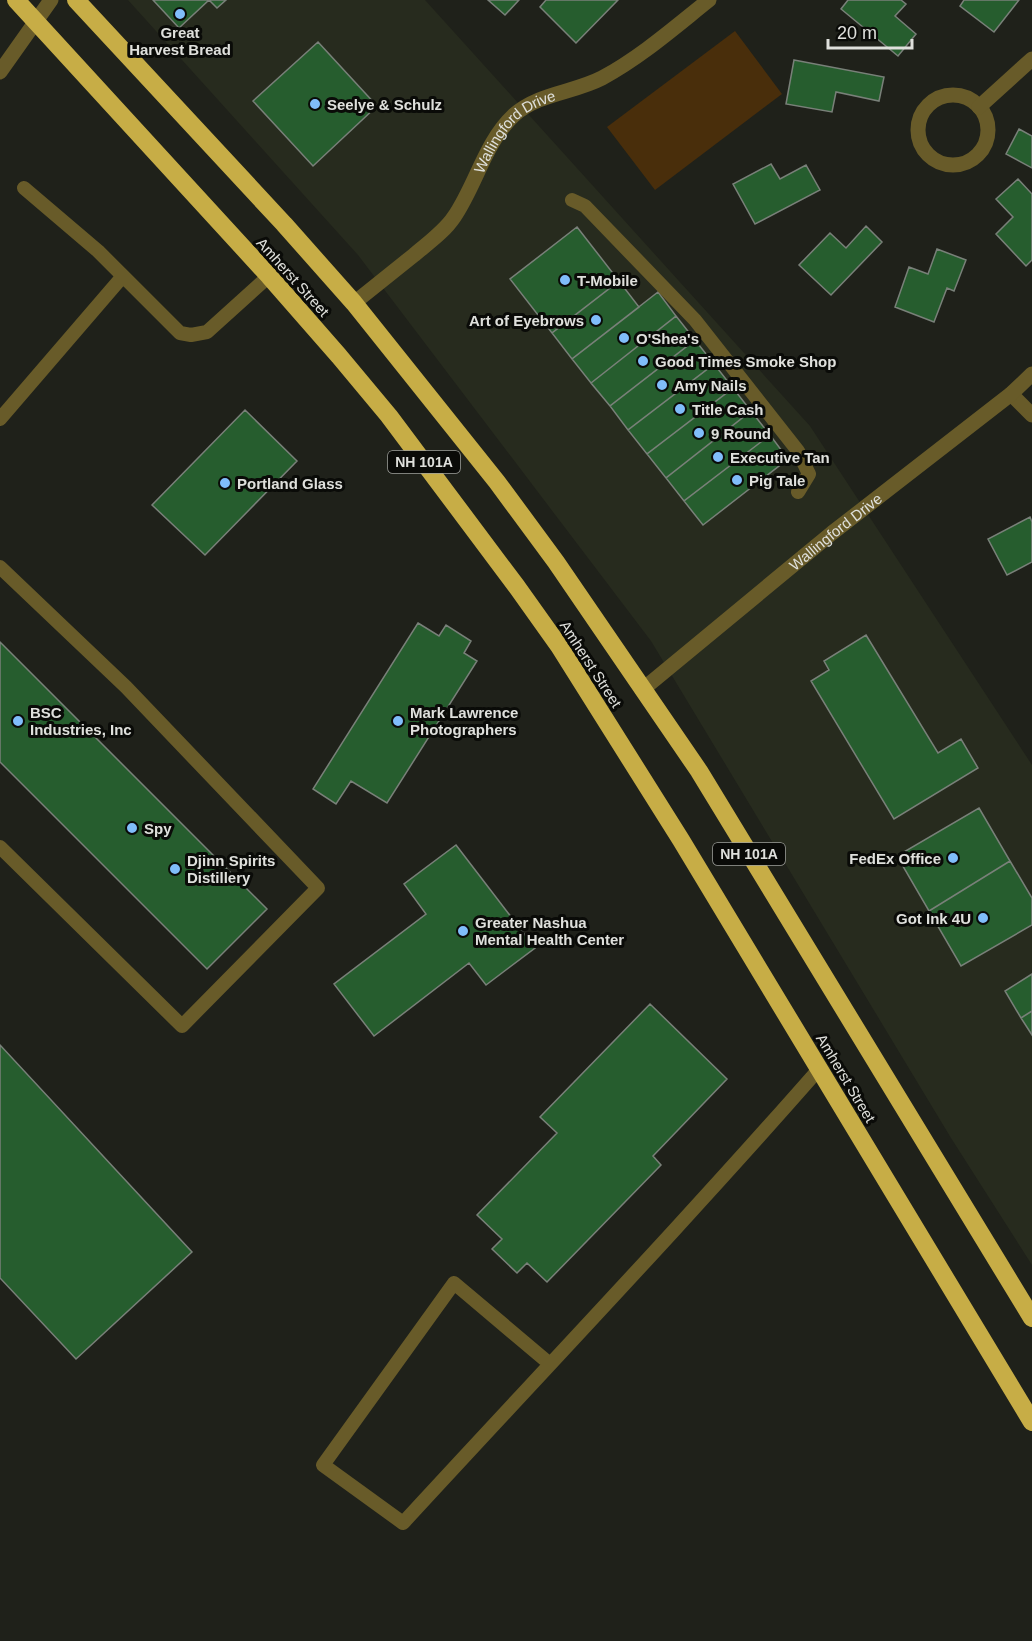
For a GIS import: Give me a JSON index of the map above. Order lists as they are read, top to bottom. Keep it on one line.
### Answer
{"streets":{"highway":["Amherst Street","NH 101A"],"street":["Wallingford Drive"]},"crossings":[["Wallingford Drive","Amherst Street"]],"places":["Great Harvest Bread","Seelye & Schulz","T-Mobile","Art of Eyebrows","O'Shea's","Good Times Smoke Shop","Amy Nails","Title Cash","9 Round","Executive Tan","Pig Tale","Portland Glass","BSC Industries, Inc","Mark Lawrence Photographers","Spy","FedEx Office","Djinn Spirits Distillery","Got Ink 4U","Greater Nashua Mental Health Center"],"scale_bar":"20 m"}
